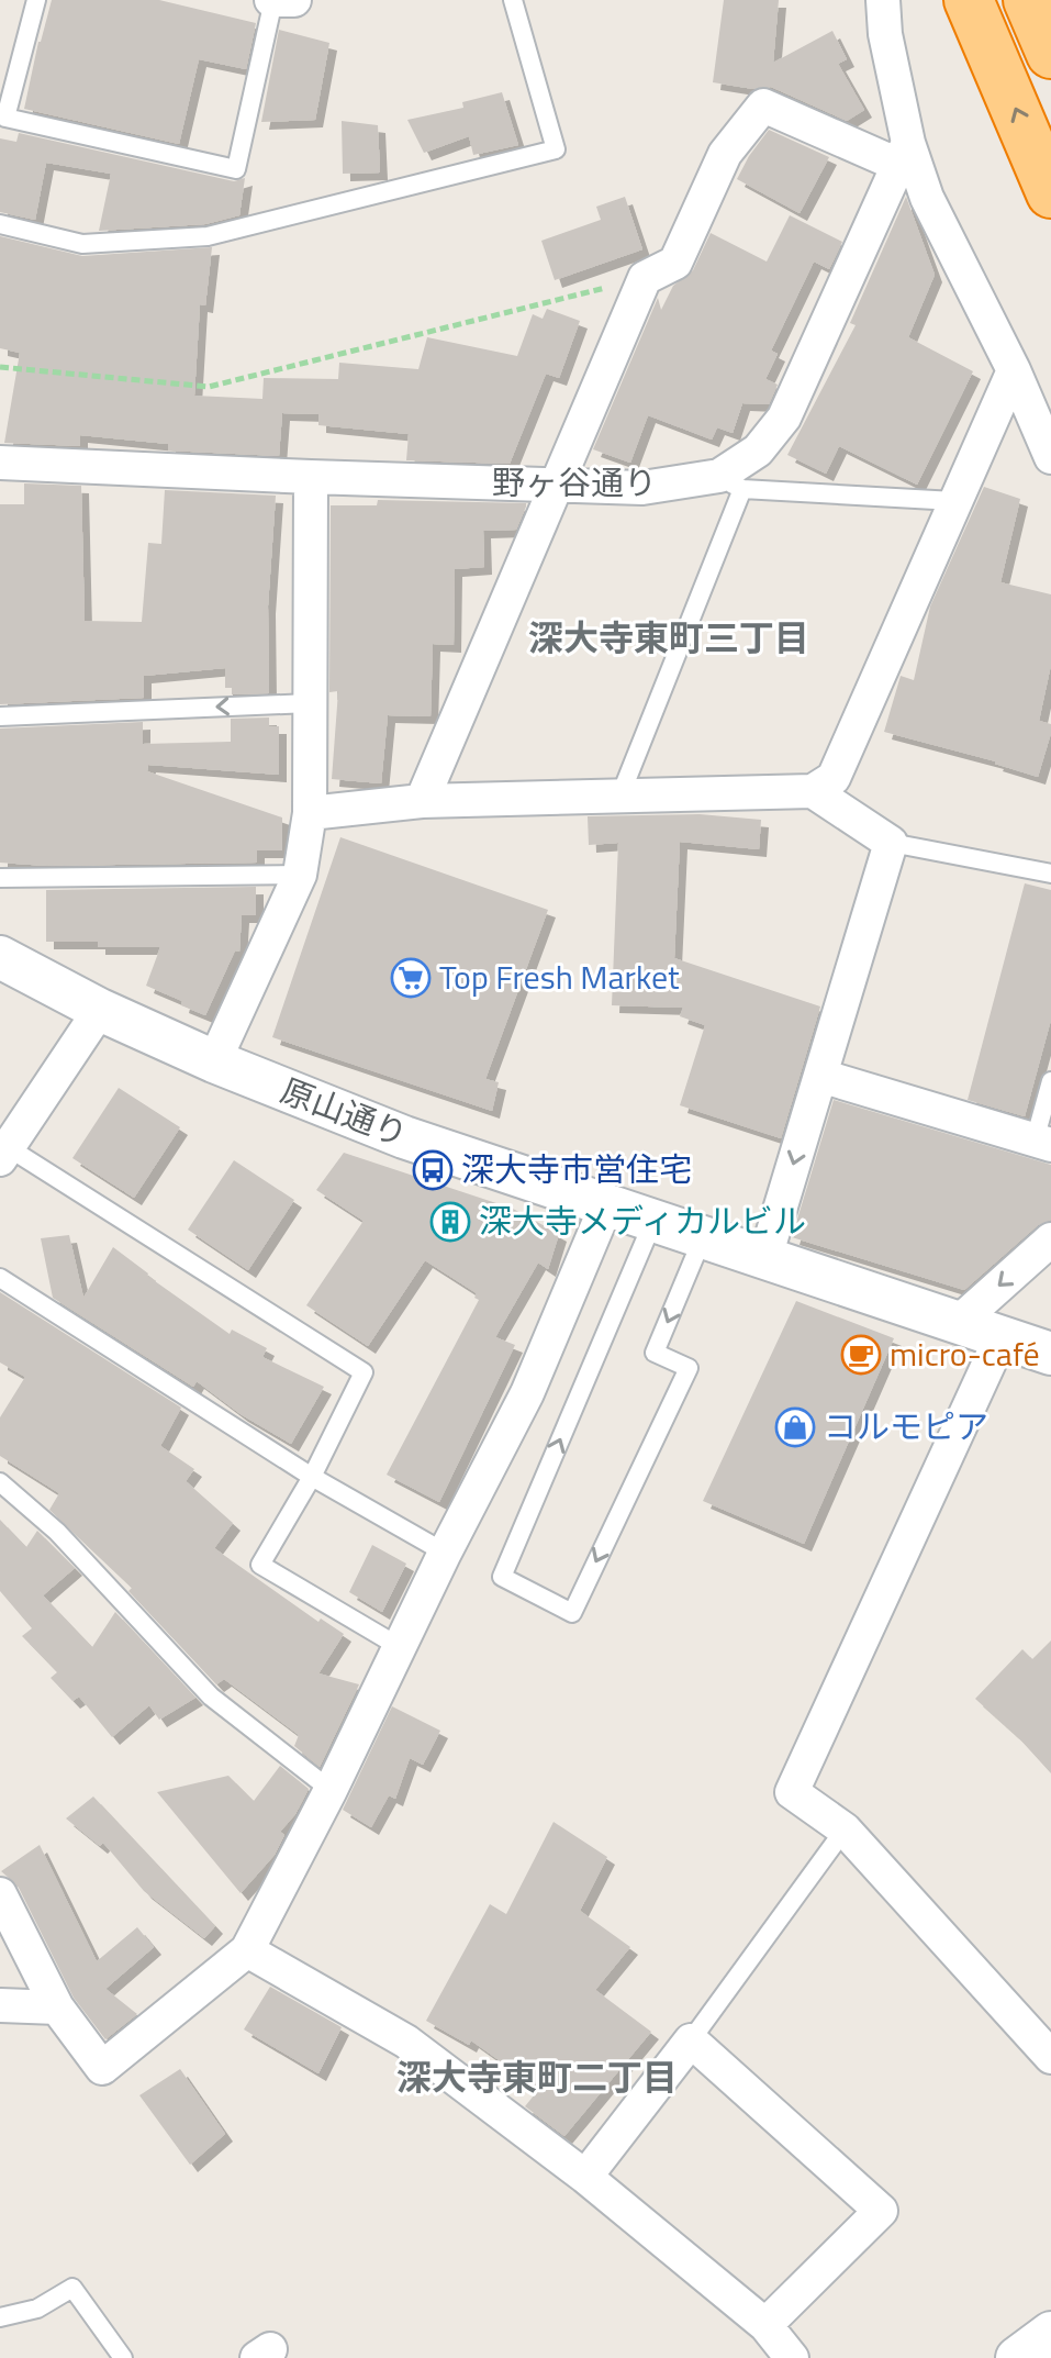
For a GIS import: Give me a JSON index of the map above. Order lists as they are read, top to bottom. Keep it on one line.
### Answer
{"streets":{"street":["野ヶ谷通り","原山通り"]},"districts":["深大寺東町三丁目","深大寺東町二丁目"],"places":{"supermarket":["Top Fresh Market"],"bus stop":["深大寺市営住宅"],"building":["深大寺メディカルビル"],"cafe":["micro-café"],"shop":["コルモピア"]}}
